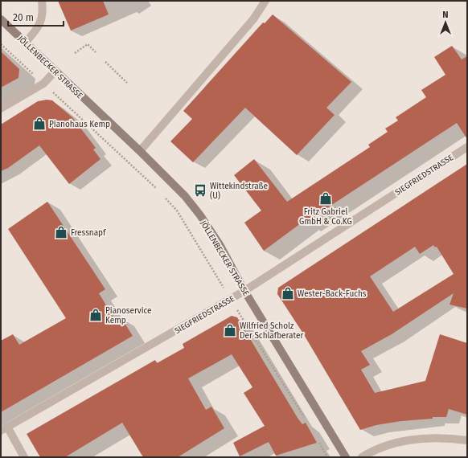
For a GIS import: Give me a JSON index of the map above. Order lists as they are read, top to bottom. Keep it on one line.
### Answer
{"streets":{"main road":["JÖLLENBECKER STRASSE"],"street":["SIEGFRIEDSTRASSE"]},"crossings":[["JÖLLENBECKER STRASSE","SIEGFRIEDSTRASSE"]],"places":{"shop":["Pianohaus Kemp","Fritz Gabriel GmbH & Co.KG","Fressnapf","Wester-Back-Fuchs","Pianoservice Kemp","Wilfried Scholz Der Schlafberater"],"bus stop":["Wittekindstraße (U)"]},"scale_bar":"20 m","north":"top"}
